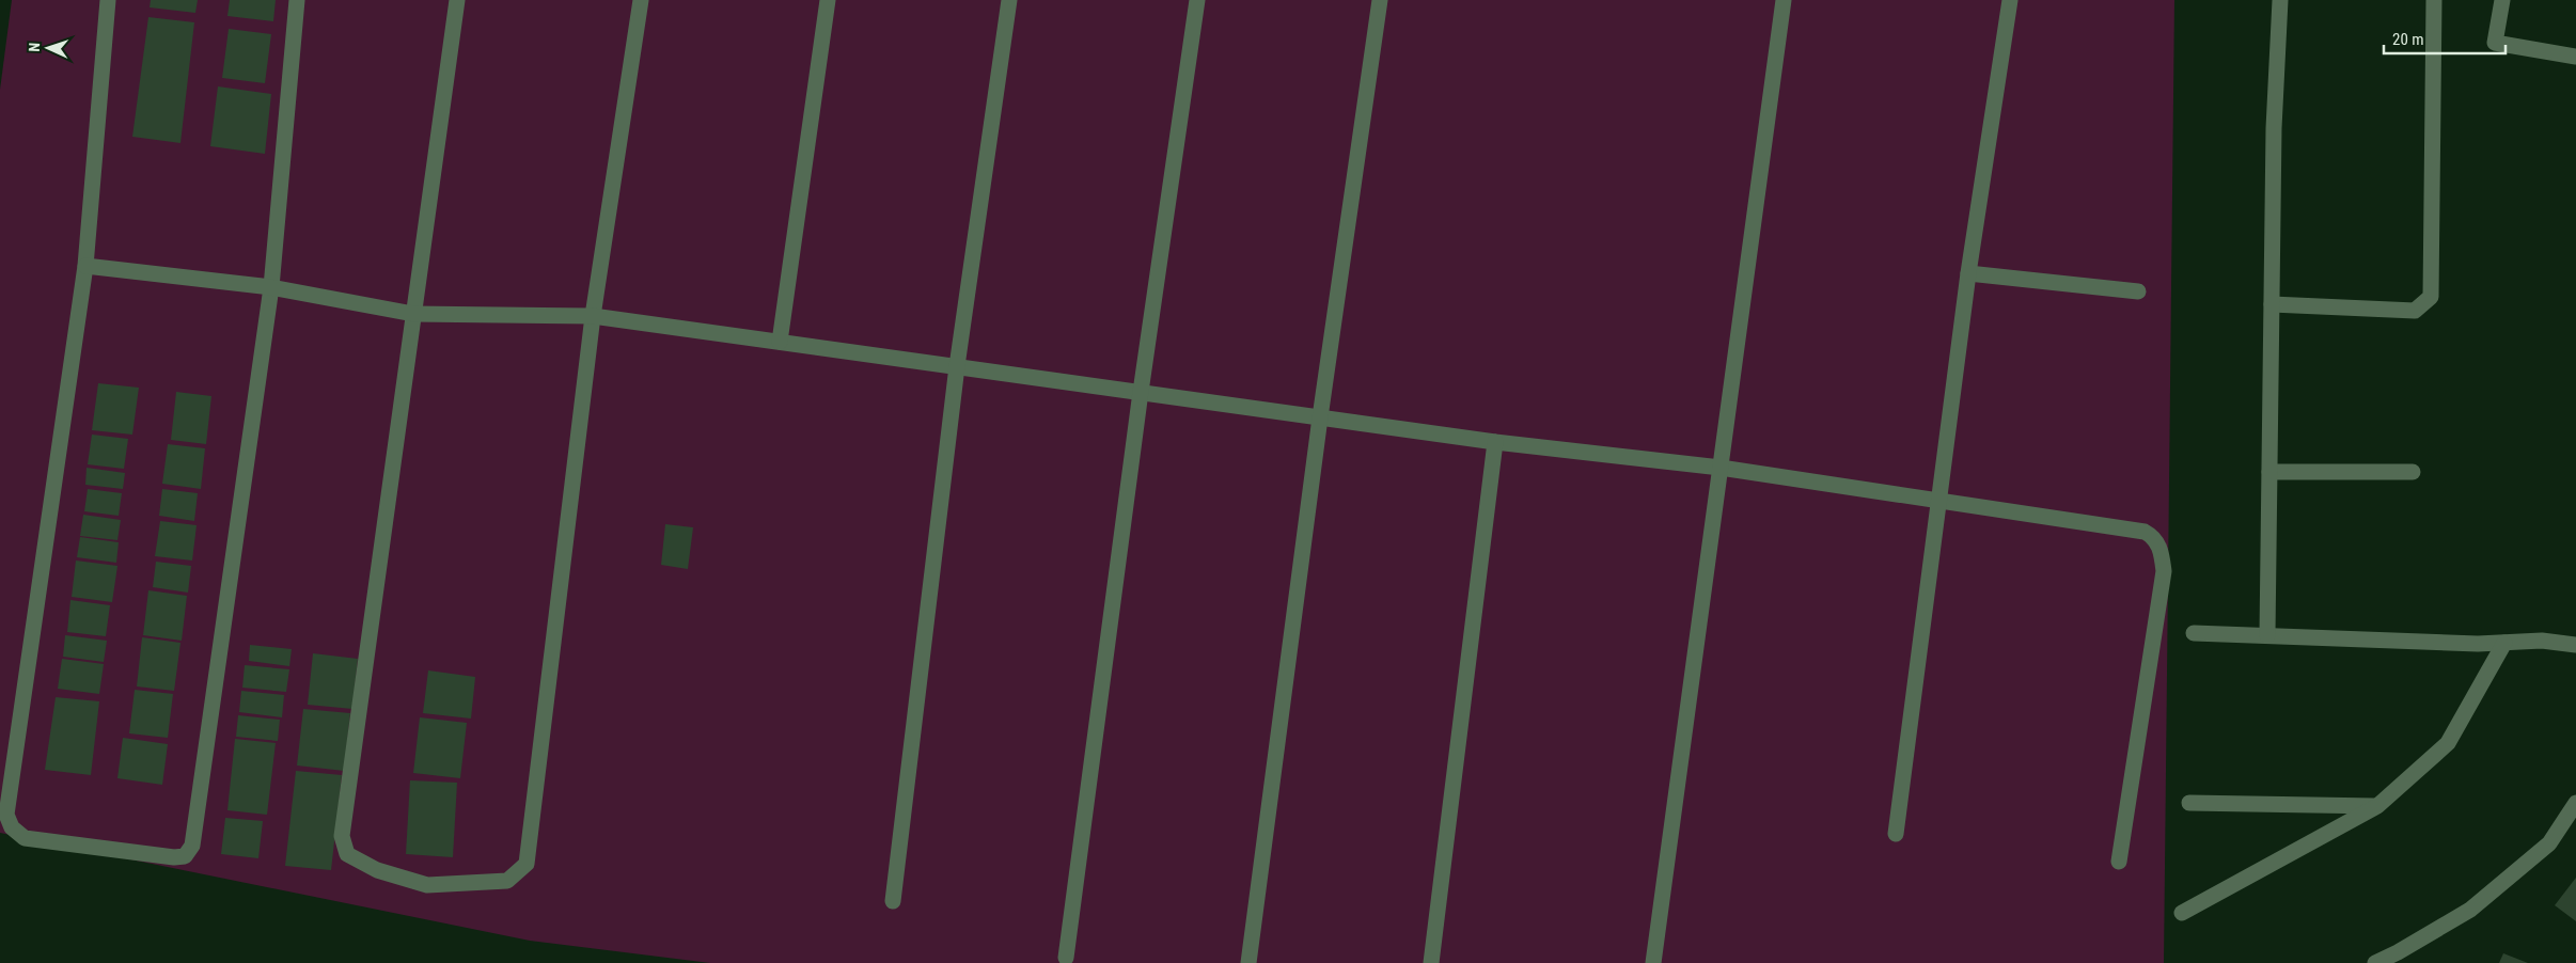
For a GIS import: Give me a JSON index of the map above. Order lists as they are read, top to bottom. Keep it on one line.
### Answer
{"scale_bar":"20 m","north":"left"}
